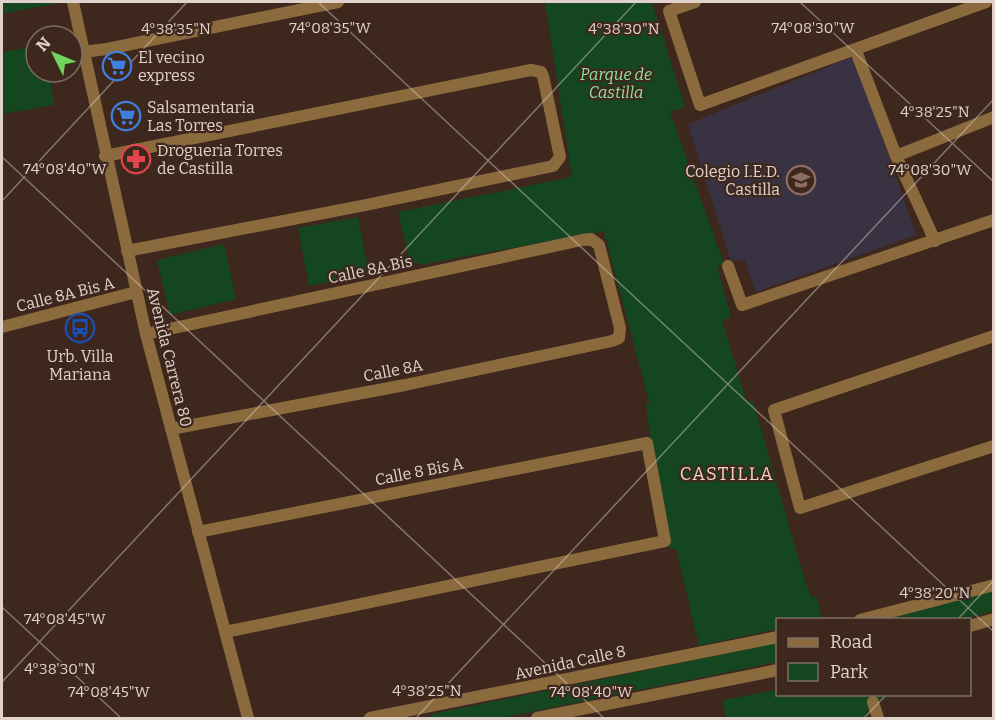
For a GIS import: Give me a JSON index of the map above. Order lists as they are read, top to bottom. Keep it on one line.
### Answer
{"streets":{"street":["Calle 8A Bis","Calle 8A Bis A","Avenida Carrera 80","Calle 8A","Calle 8 Bis A","Avenida Calle 8"]},"crossings":[["Calle 8A Bis","Avenida Carrera 80"],["Calle 8A Bis","Calle 8A"],["Calle 8A Bis A","Avenida Carrera 80"],["Avenida Carrera 80","Calle 8A"],["Avenida Carrera 80","Calle 8 Bis A"]],"districts":["CASTILLA"],"parks":["Parque de Castilla"],"places":{"supermarket":["El vecino express","Salsamentaria Las Torres"],"pharmacy":["Drogueria Torres de Castilla"],"school or university":["Colegio I.E.D. Castilla"],"bus stop":["Urb. Villa Mariana"]},"legend":["Road","Park"],"north":"top left","coordinates":["74°08'35\"W","74°08'30\"W","4°38'35\"N","4°38'30\"N","4°38'25\"N","74°08'40\"W","4°38'20\"N","74°08'45\"W"]}
